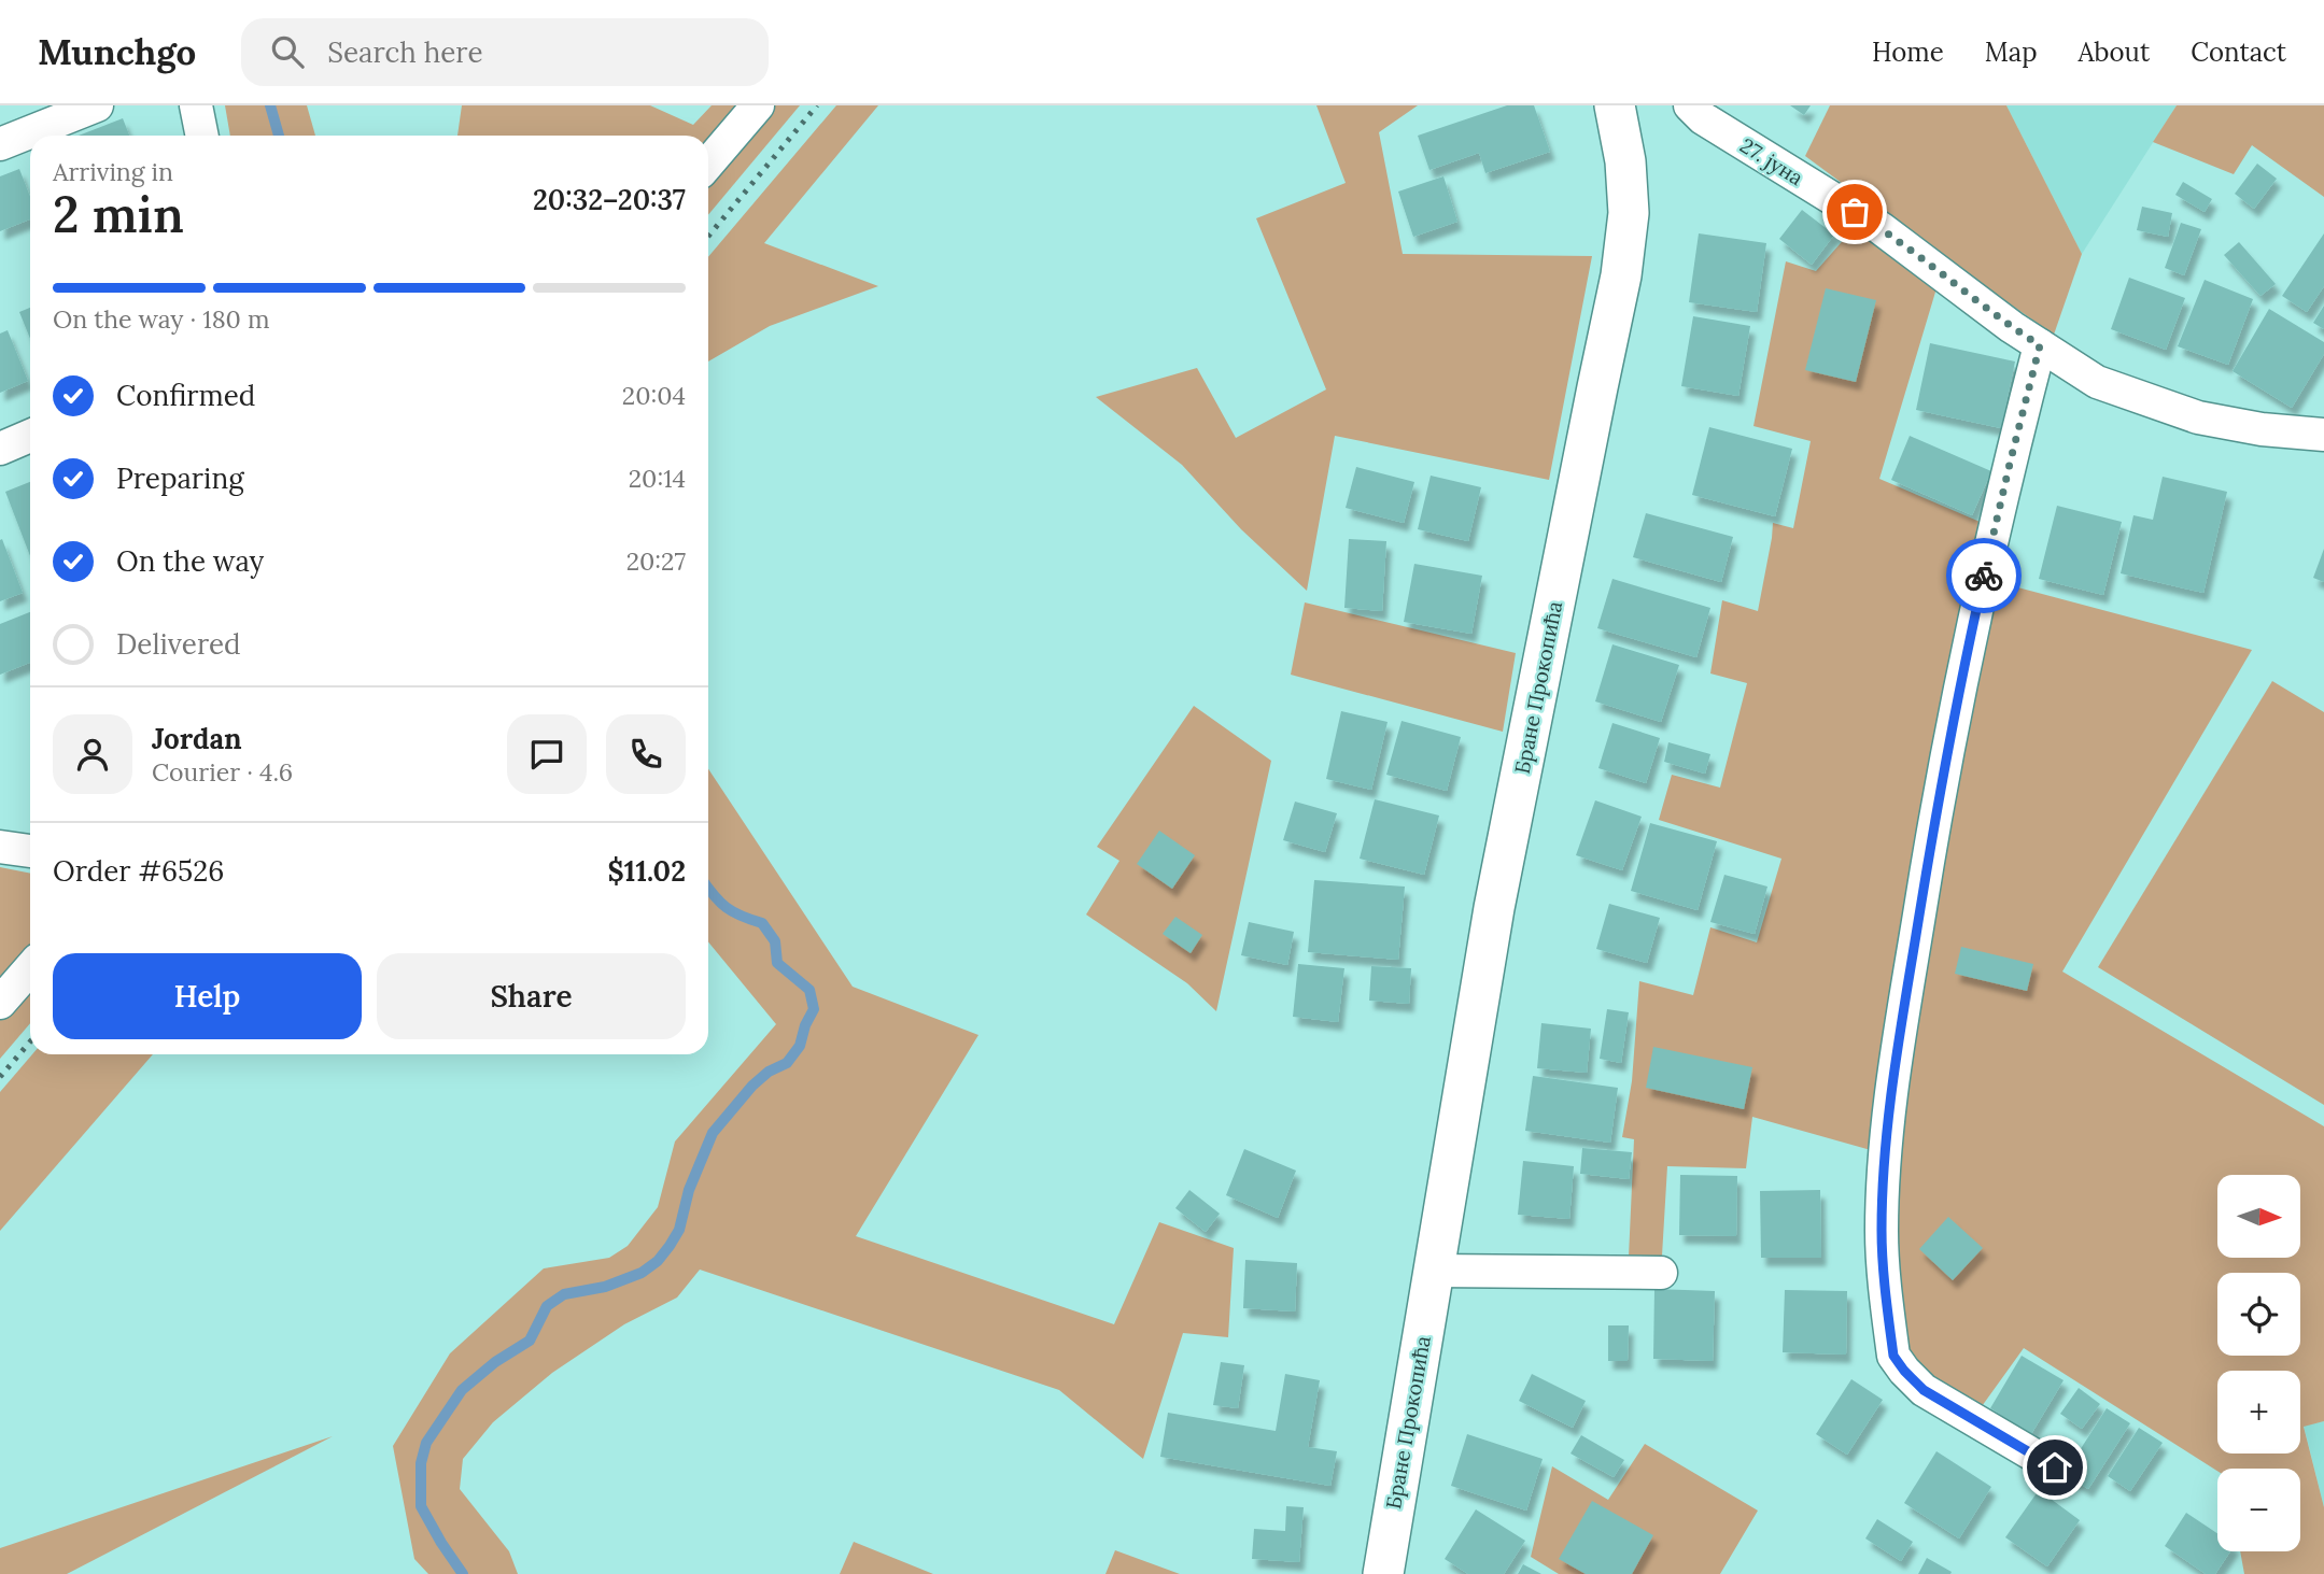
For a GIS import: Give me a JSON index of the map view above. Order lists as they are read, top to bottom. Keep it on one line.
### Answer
{"streets":{"street":["27. јуна","Бране Прокопића"]},"north":"right","page":{"header":"Munchgo","search":"Search here","nav":["Home","Map","About","Contact"],"heading":["2 min","Arriving in","20:32–20:37"],"panel":["Jordan","Courier · 4.6","Order #6526","$11.02"],"bar":"On the way · 180 m","list":[["Confirmed","20:04"],["Preparing","20:14"],["On the way","20:27"],"Delivered"],"buttons":["Help","Share"],"map_buttons":["+","−"]}}
